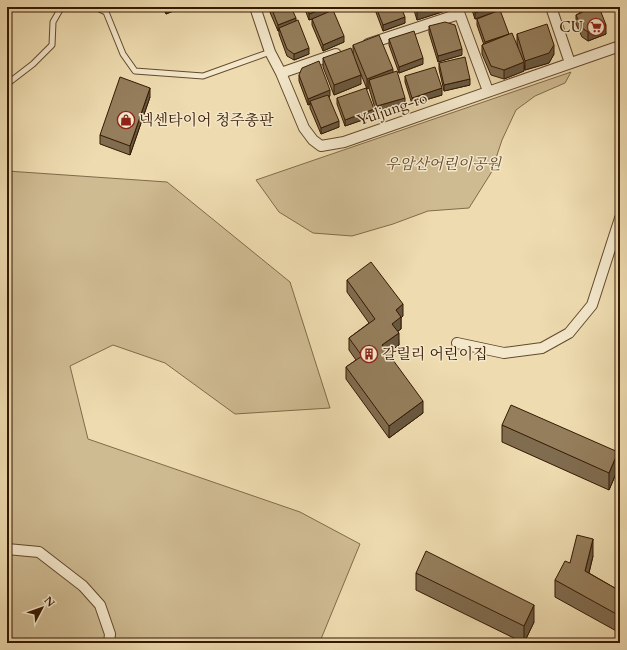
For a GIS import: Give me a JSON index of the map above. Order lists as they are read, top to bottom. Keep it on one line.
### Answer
{"streets":{"street":["Yuljung-ro"]},"parks":["우암산어린이공원"],"places":{"supermarket":["CU"],"shop":["넥센타이어 청주총판"],"building":["갈릴리 어린이집"]},"north":"top right"}
